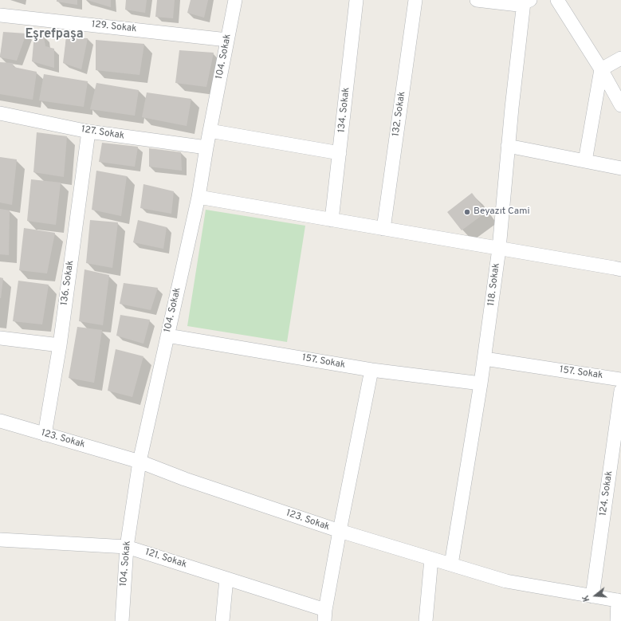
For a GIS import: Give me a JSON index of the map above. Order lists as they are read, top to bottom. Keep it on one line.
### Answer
{"streets":{"street":["129. Sokak","104. Sokak","134. Sokak","132. Sokak","127. Sokak","136. Sokak","118. Sokak","157. Sokak","123. Sokak","124. Sokak","121. Sokak"]},"crossings":[["129. Sokak","104. Sokak"],["104. Sokak","127. Sokak"],["104. Sokak","157. Sokak"],["104. Sokak","123. Sokak"],["104. Sokak","121. Sokak"],["127. Sokak","136. Sokak"],["136. Sokak","123. Sokak"],["118. Sokak","157. Sokak"],["118. Sokak","123. Sokak"],["123. Sokak","124. Sokak"]],"districts":["Eşrefpaşa"],"places":["Beyazıt Cami"],"north":"left"}
